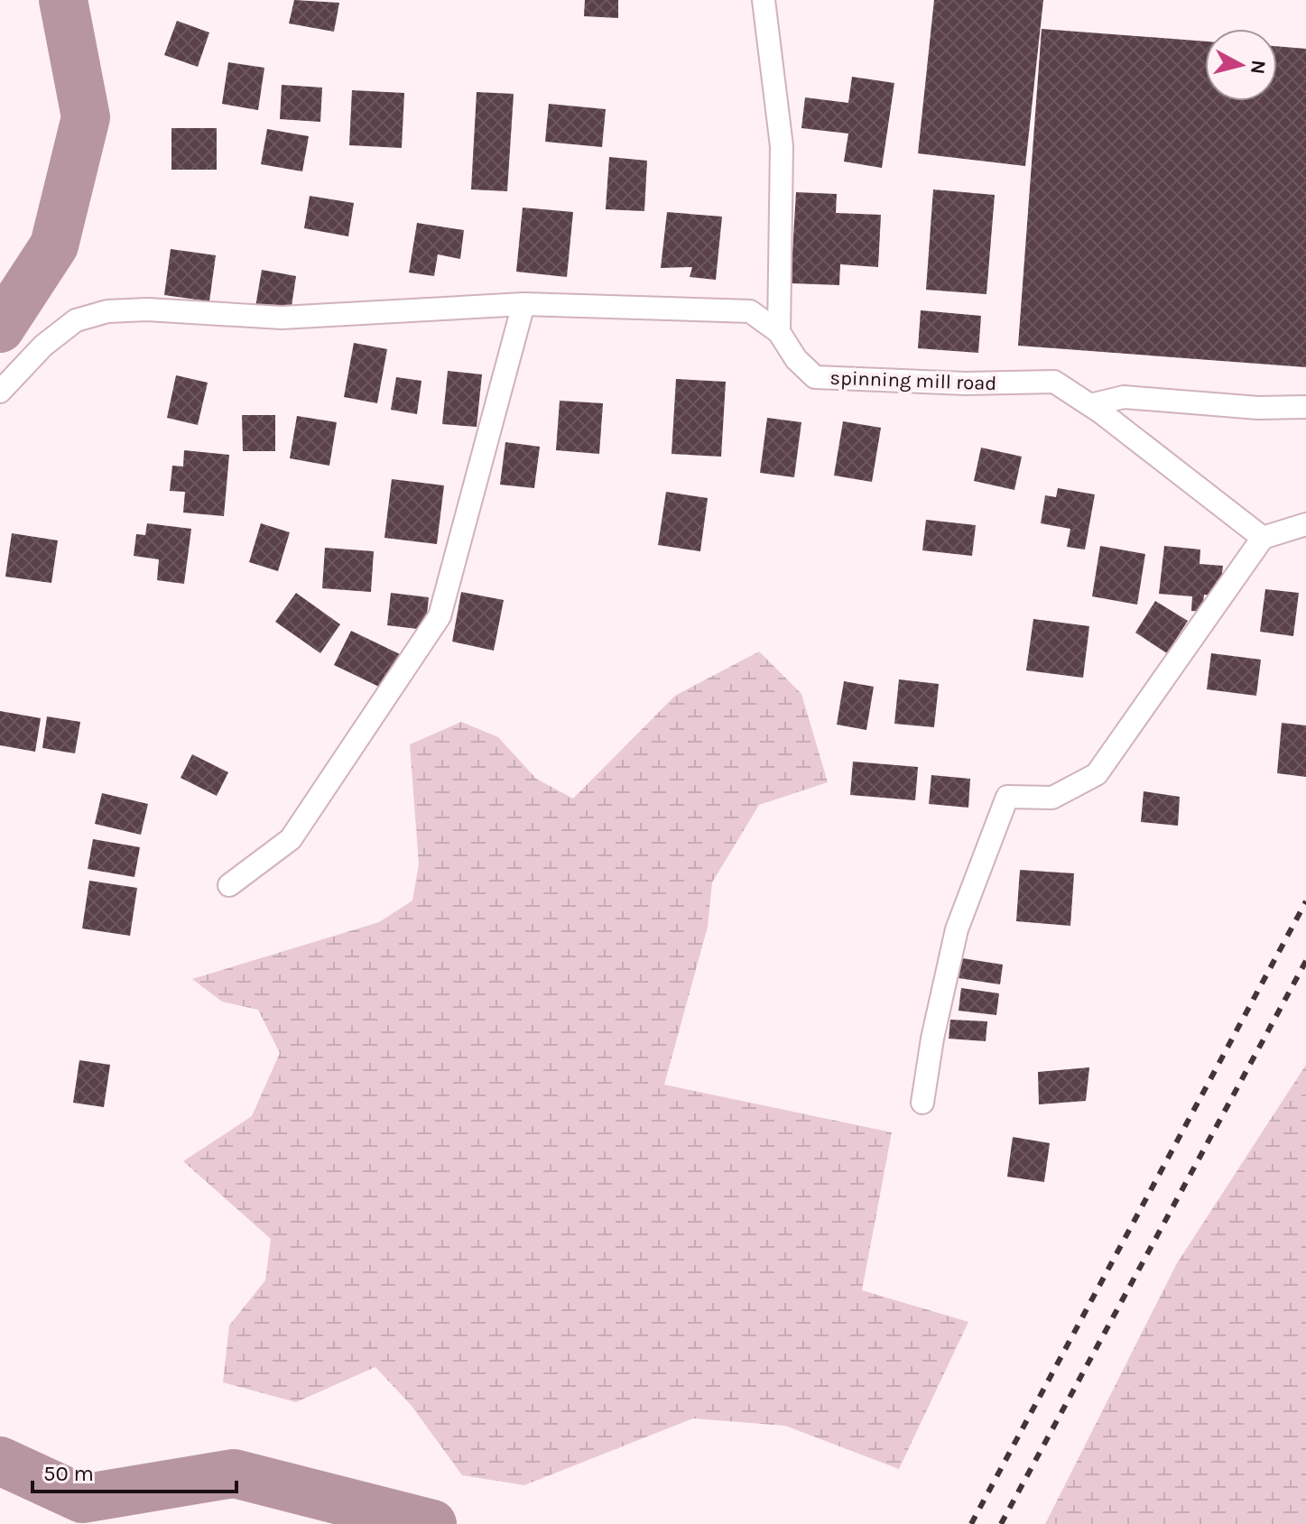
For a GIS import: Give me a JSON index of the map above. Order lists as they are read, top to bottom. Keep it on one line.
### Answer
{"streets":{"street":["spinning mill road"]},"scale_bar":"50 m","north":"right"}
